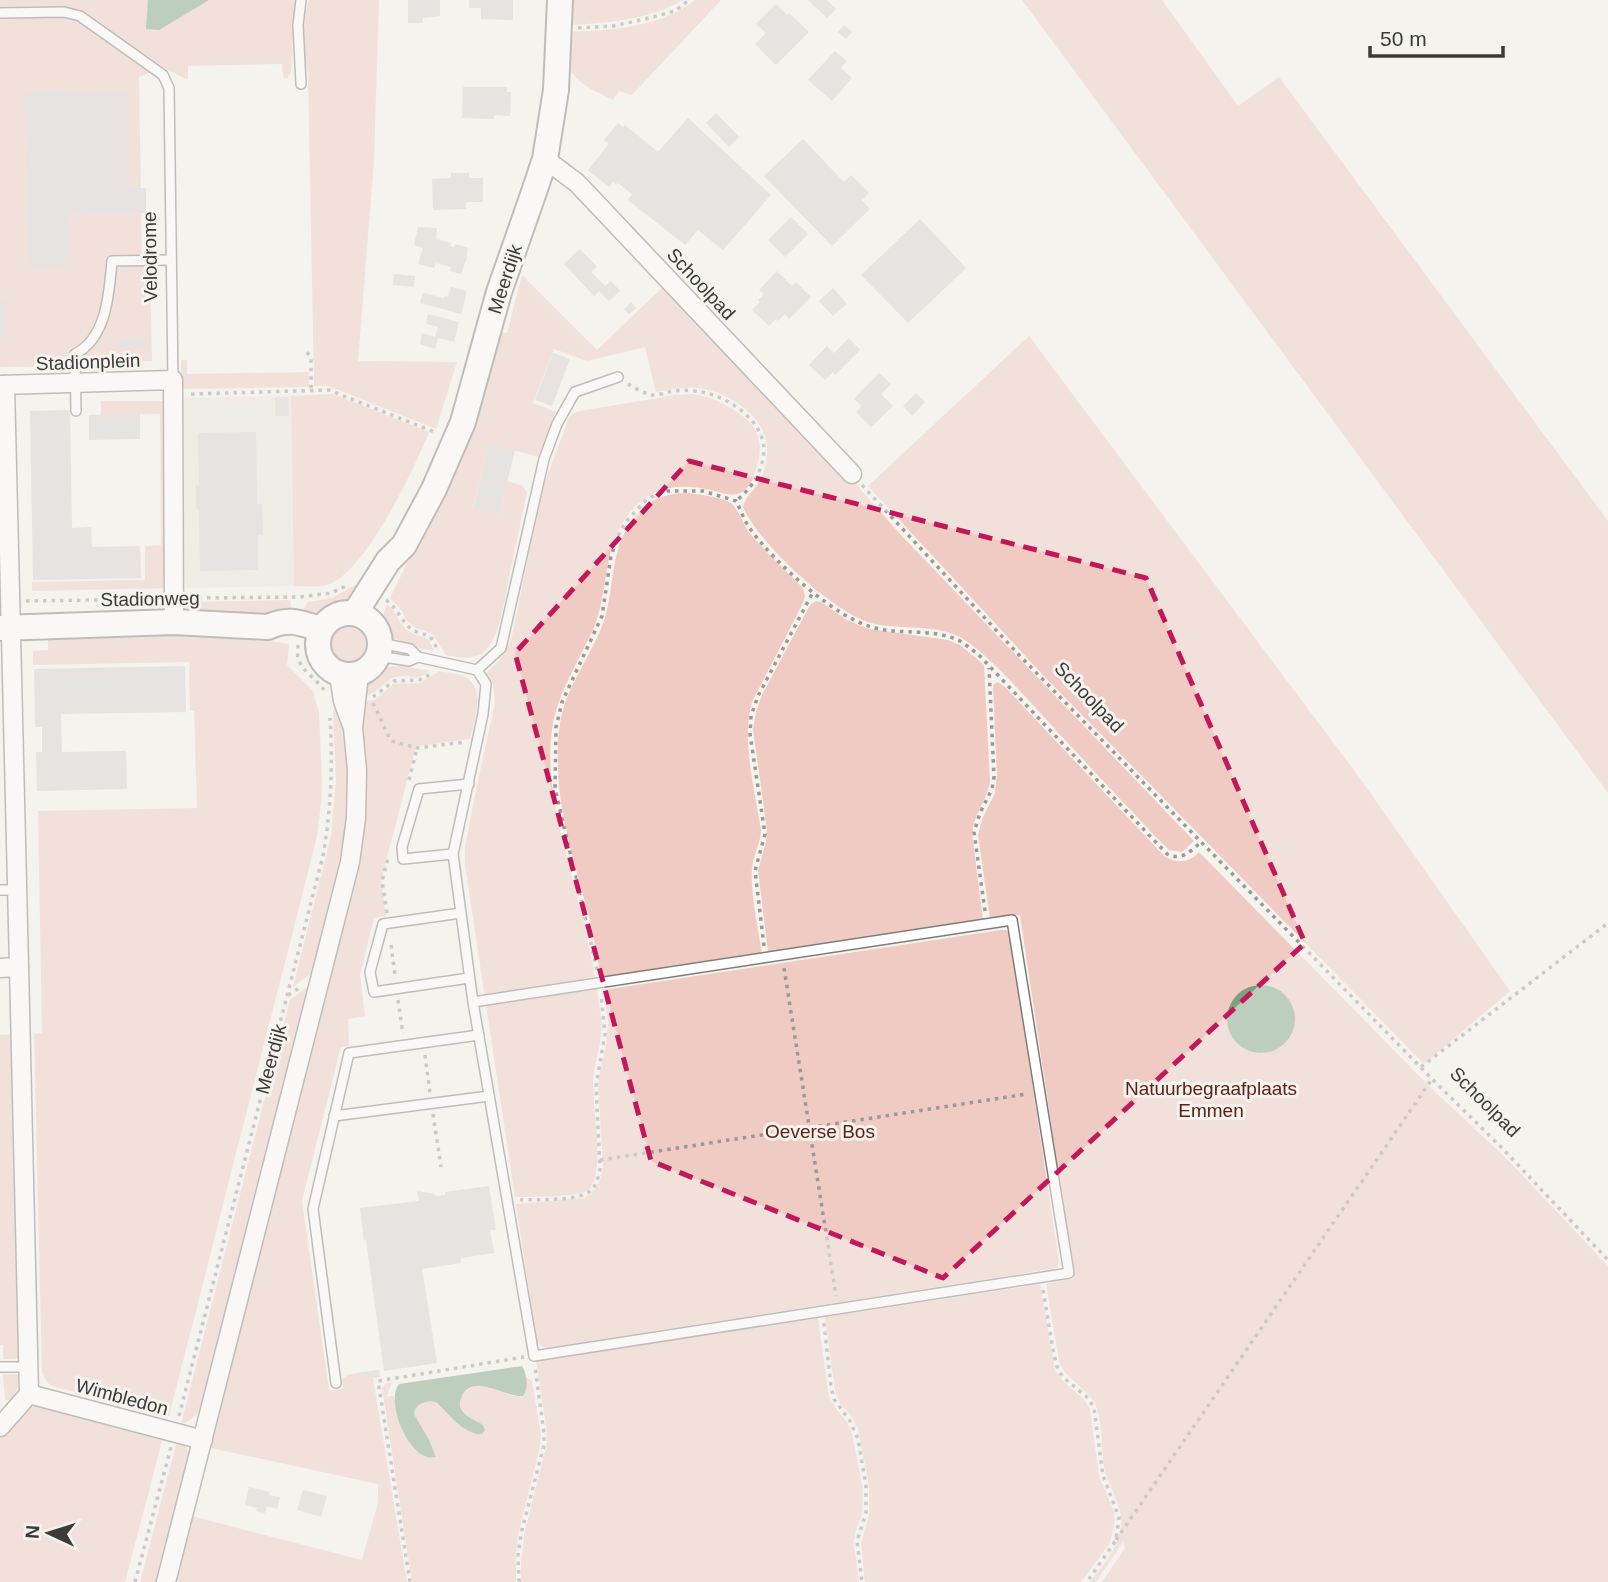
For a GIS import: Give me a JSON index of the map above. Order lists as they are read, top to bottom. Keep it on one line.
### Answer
{"streets":{"street":["Velodrome","Meerdijk","Schoolpad","Stadionplein","Stadionweg","Wimbledon"]},"crossings":[["Velodrome","Stadionplein"],["Velodrome","Stadionweg"],["Meerdijk","Schoolpad"],["Meerdijk","Stadionweg"],["Meerdijk","Wimbledon"],["Stadionplein","Stadionweg"]],"parks":["Natuurbegraafplaats Emmen","Oeverse Bos"],"scale_bar":"50 m","north":"left"}
